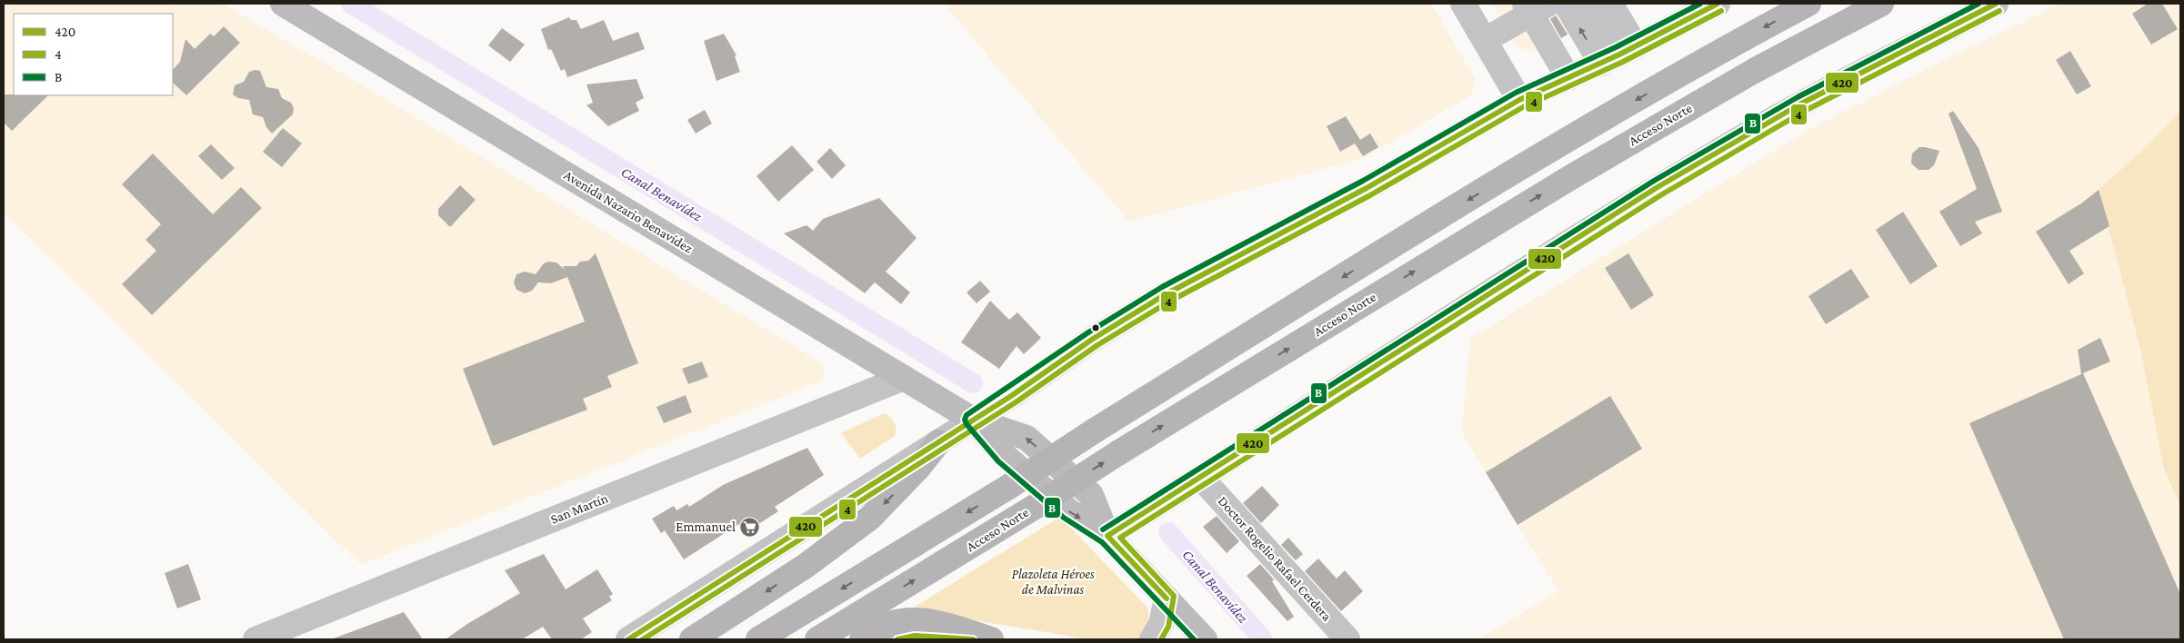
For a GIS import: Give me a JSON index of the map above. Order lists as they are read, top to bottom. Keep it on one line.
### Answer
{"streets":{"highway":["Acceso Norte"],"main road":["Avenida Nazario Benavídez"],"street":["San Martín","Doctor Rogelio Rafael Cerdera"]},"crossings":[["Avenida Nazario Benavídez","San Martín"]],"water":["Canal Benavídez"],"parks":["Plazoleta Héroes de Malvinas"],"places":{"supermarket":["Emmanuel"]},"lines":["transit line 420","transit line B","transit line 4"],"legend":["420","4","B"]}
